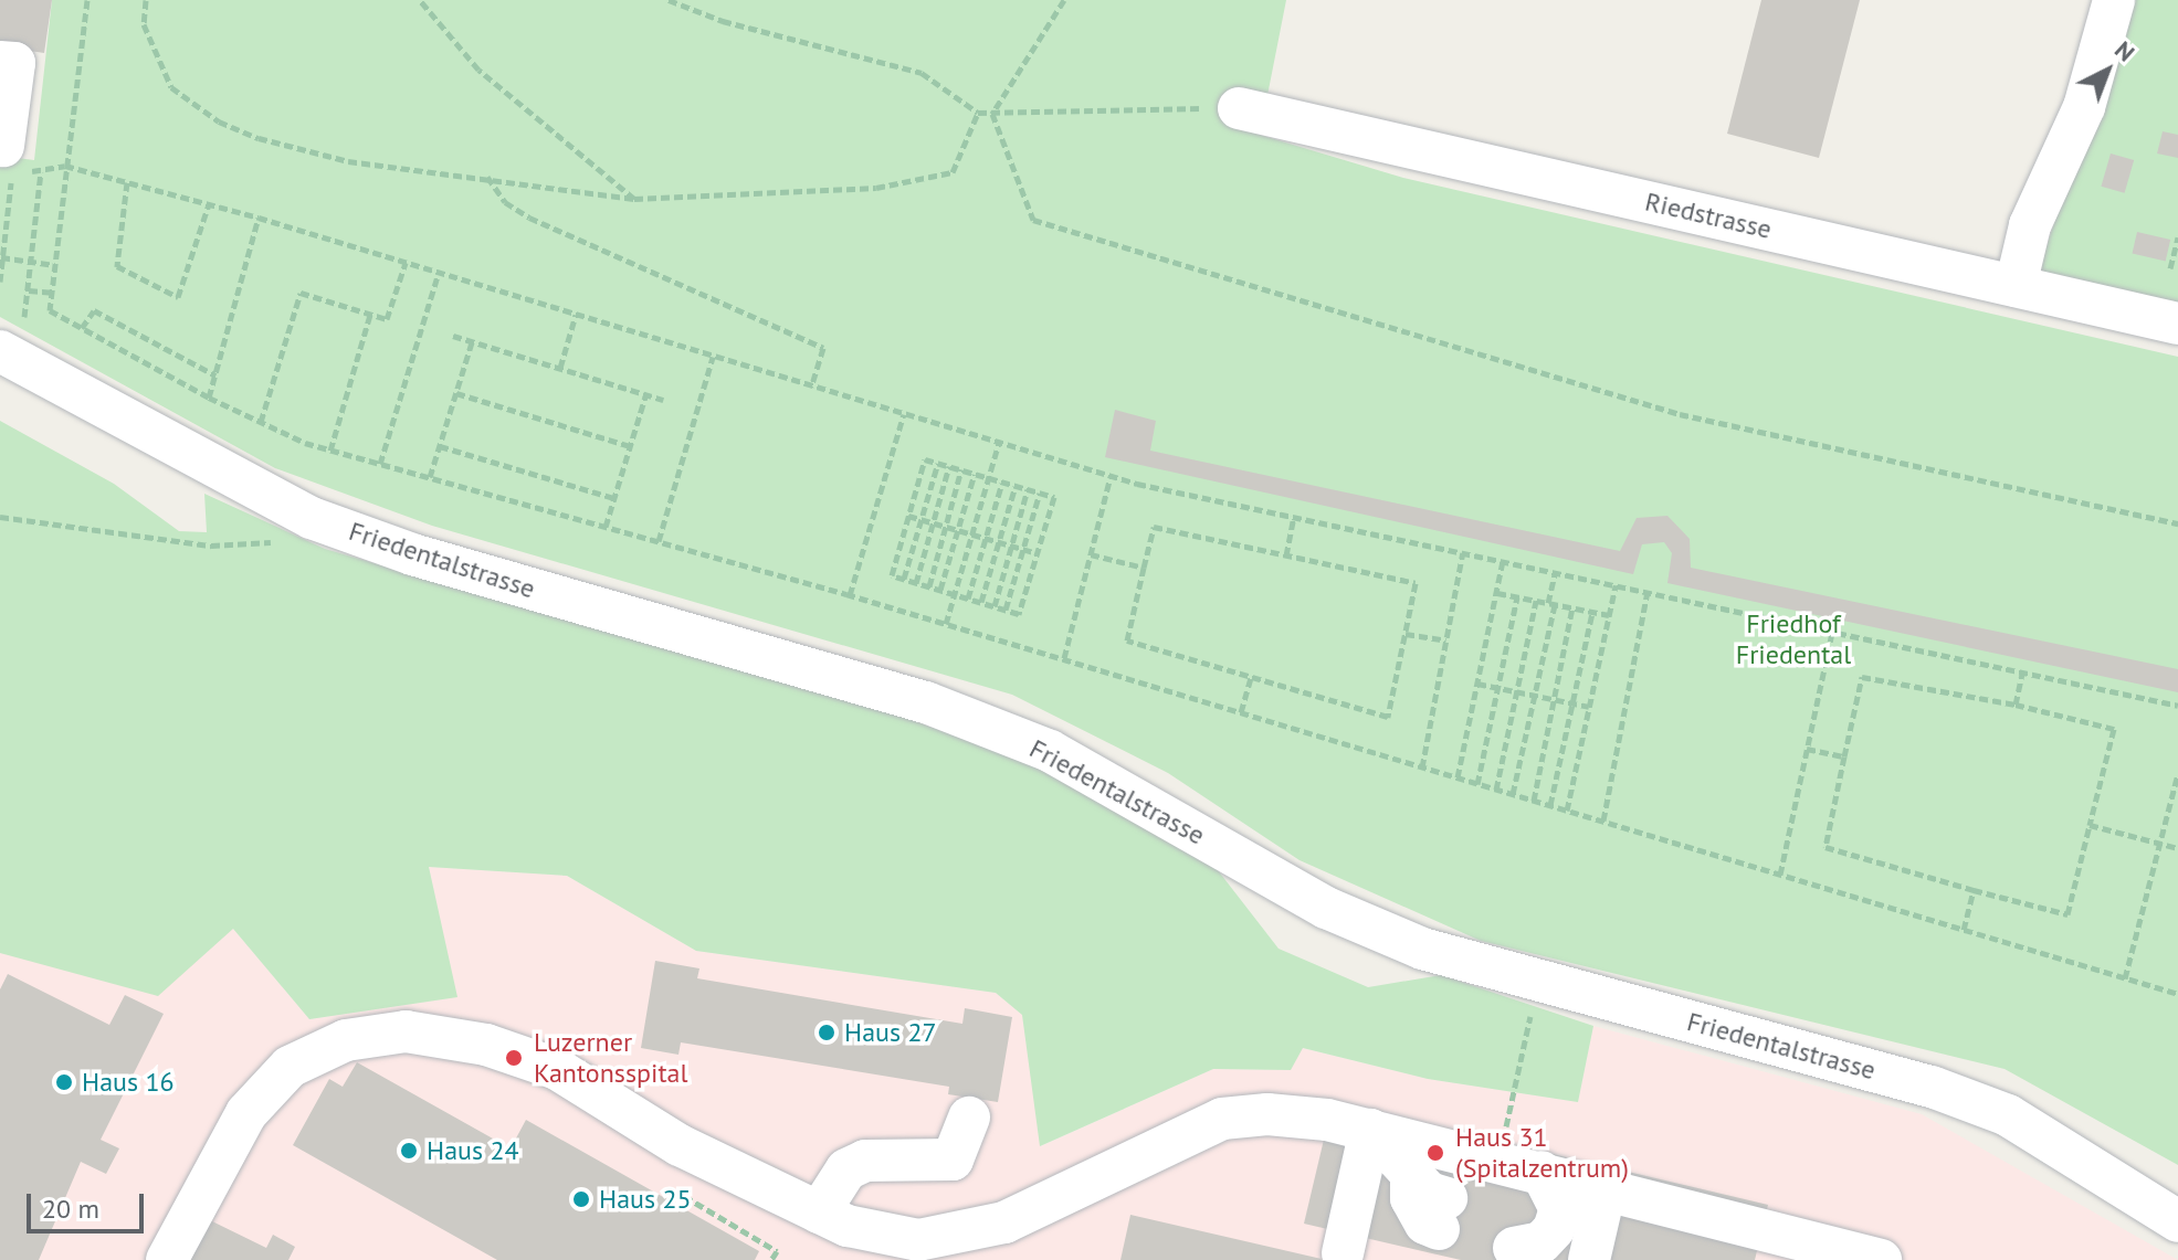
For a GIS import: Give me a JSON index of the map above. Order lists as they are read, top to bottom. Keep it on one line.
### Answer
{"streets":{"street":["Riedstrasse","Friedentalstrasse"]},"parks":["Friedhof Friedental"],"places":["Haus 27","Luzerner Kantonsspital","Haus 16","Haus 24","Haus 31 (Spitalzentrum)","Haus 25"],"scale_bar":"20 m","north":"top right"}
